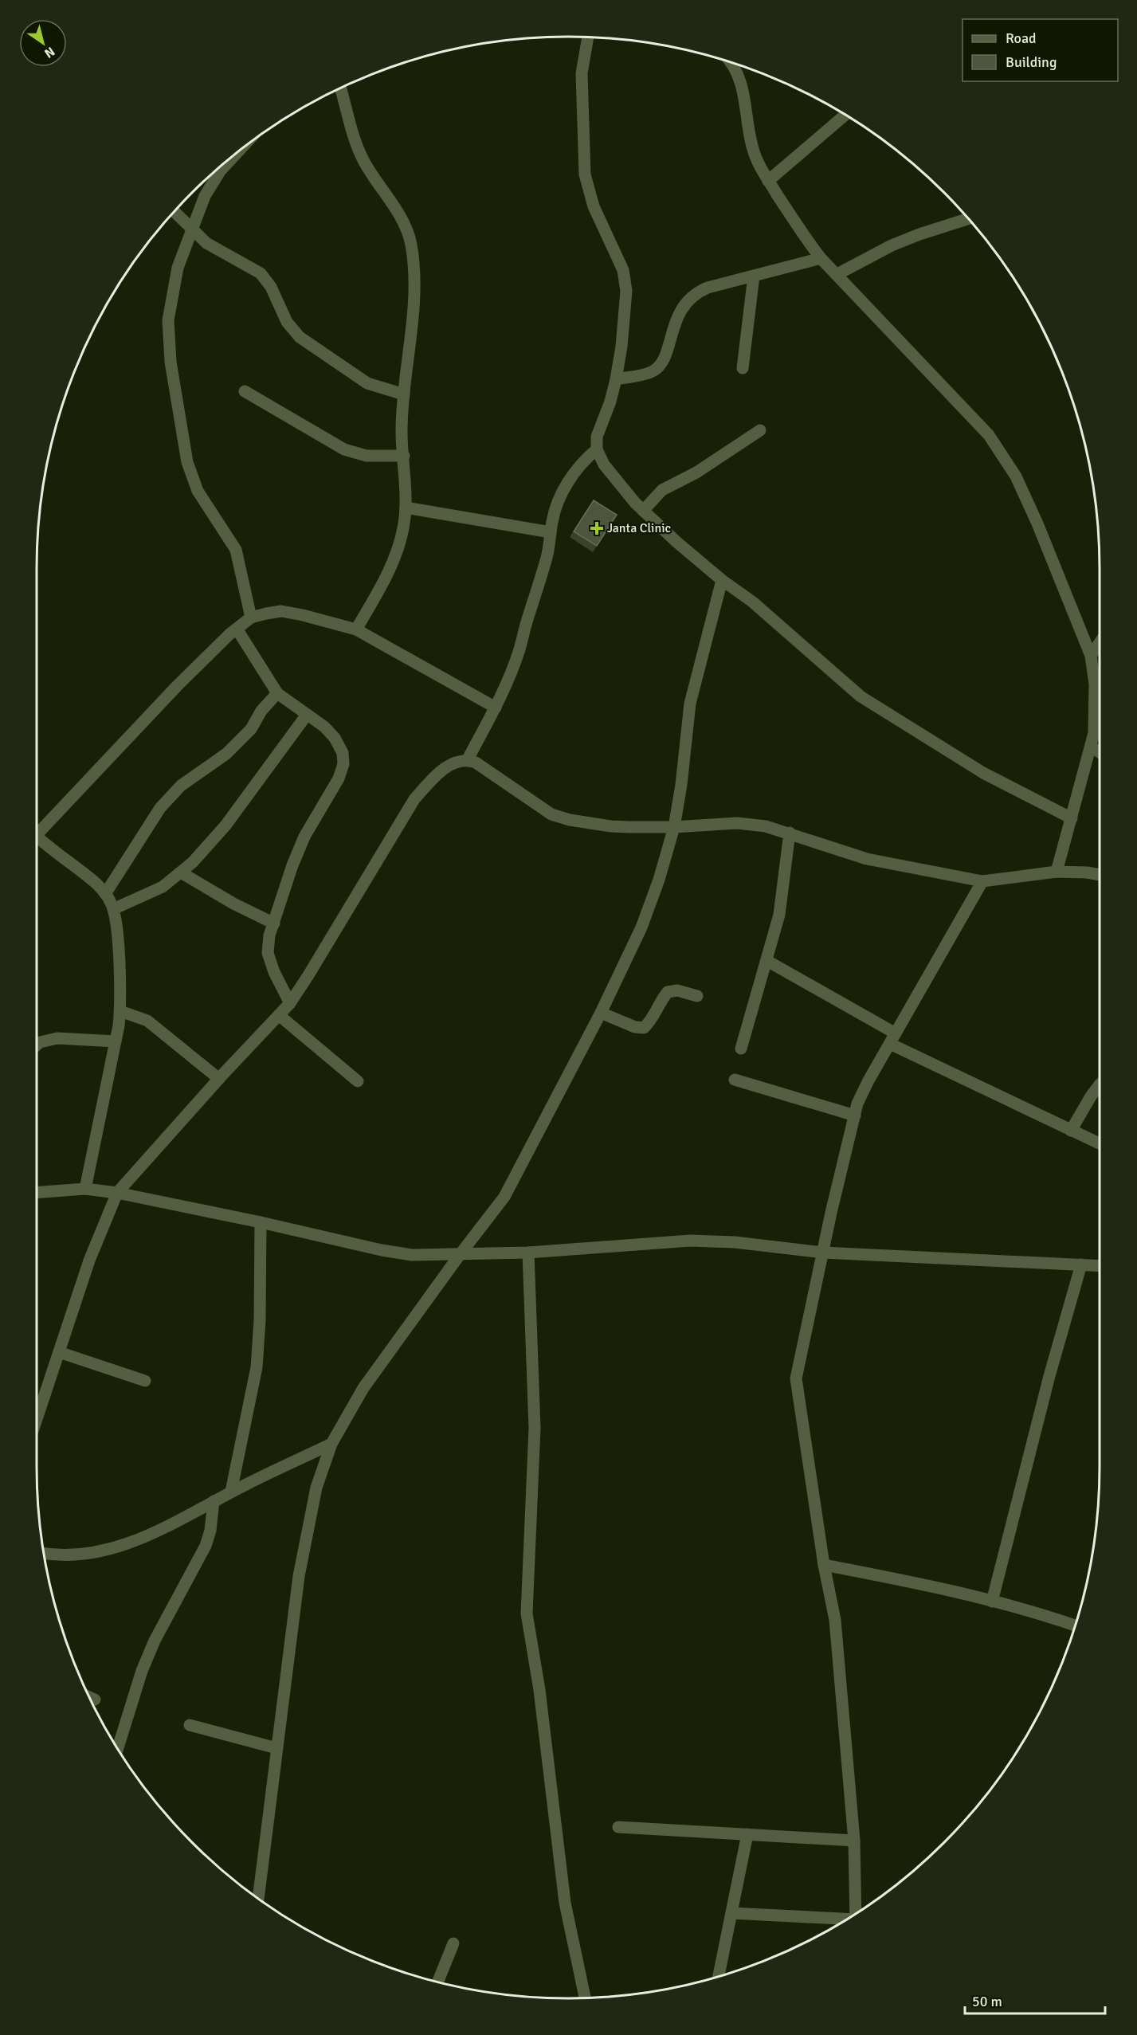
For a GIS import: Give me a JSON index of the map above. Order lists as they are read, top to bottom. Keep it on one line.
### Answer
{"places":{"health":["Janta Clinic"]},"legend":["Road","Building"],"scale_bar":"50 m","north":"bottom right"}
